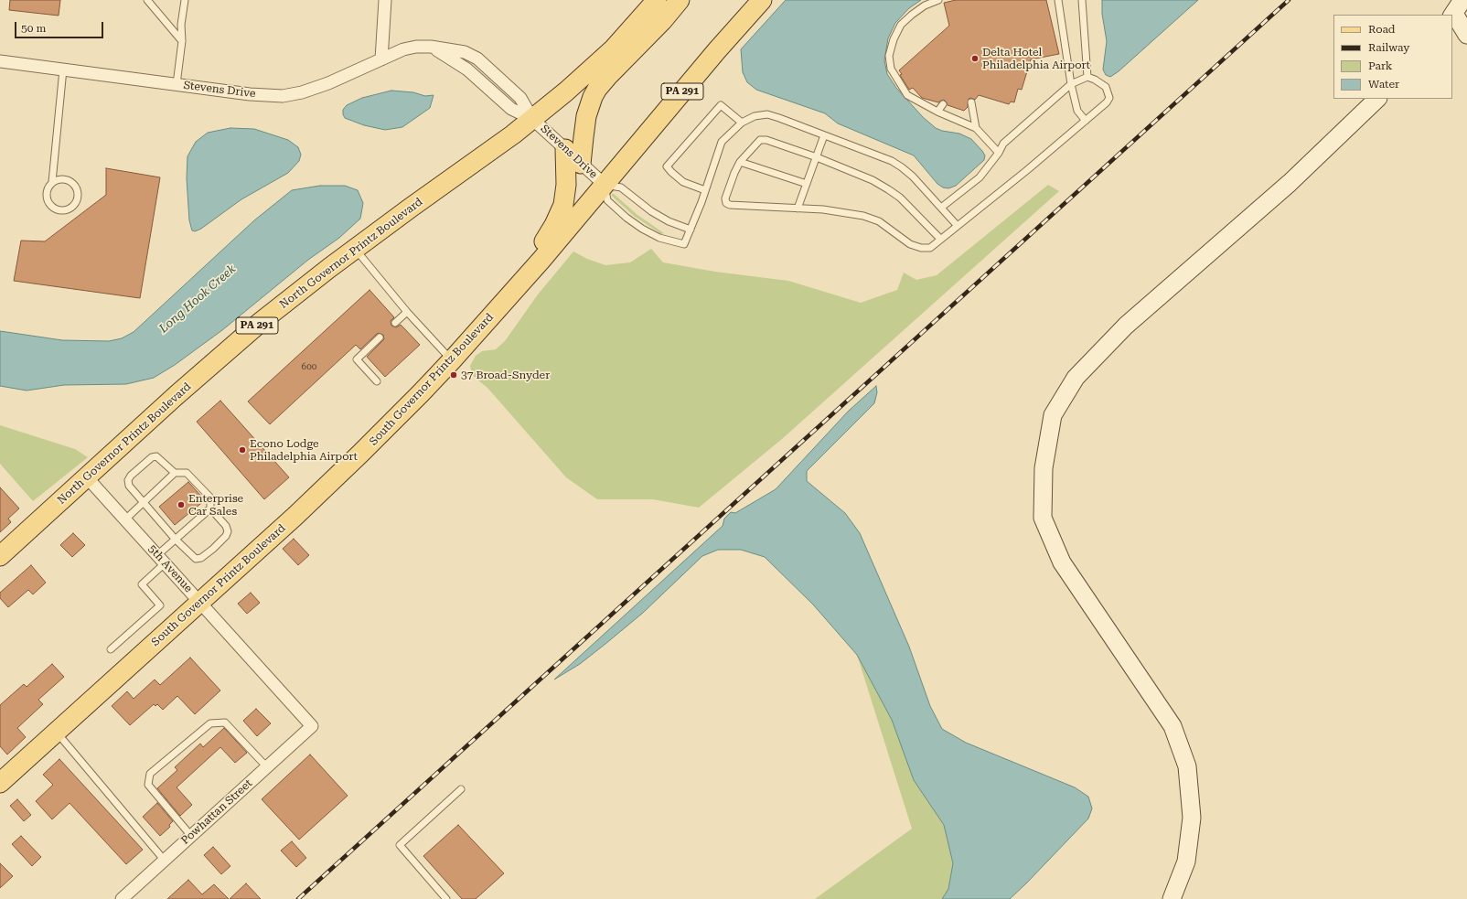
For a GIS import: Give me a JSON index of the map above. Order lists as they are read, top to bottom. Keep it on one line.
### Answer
{"streets":{"main road":["PA 291","North Governor Printz Boulevard","South Governor Printz Boulevard"],"street":["Stevens Drive","5th Avenue","Powhattan Street"]},"crossings":[["Stevens Drive","North Governor Printz Boulevard"],["Stevens Drive","South Governor Printz Boulevard"],["North Governor Printz Boulevard","5th Avenue"],["South Governor Printz Boulevard","5th Avenue"],["5th Avenue","Powhattan Street"]],"water":["Long Hook Creek"],"places":["Delta Hotel Philadelphia Airport","37 Broad-Snyder","Econo Lodge Philadelphia Airport","Enterprise Car Sales"],"house_numbers":["600"],"legend":["Road","Railway","Park","Water"],"scale_bar":"50 m"}
